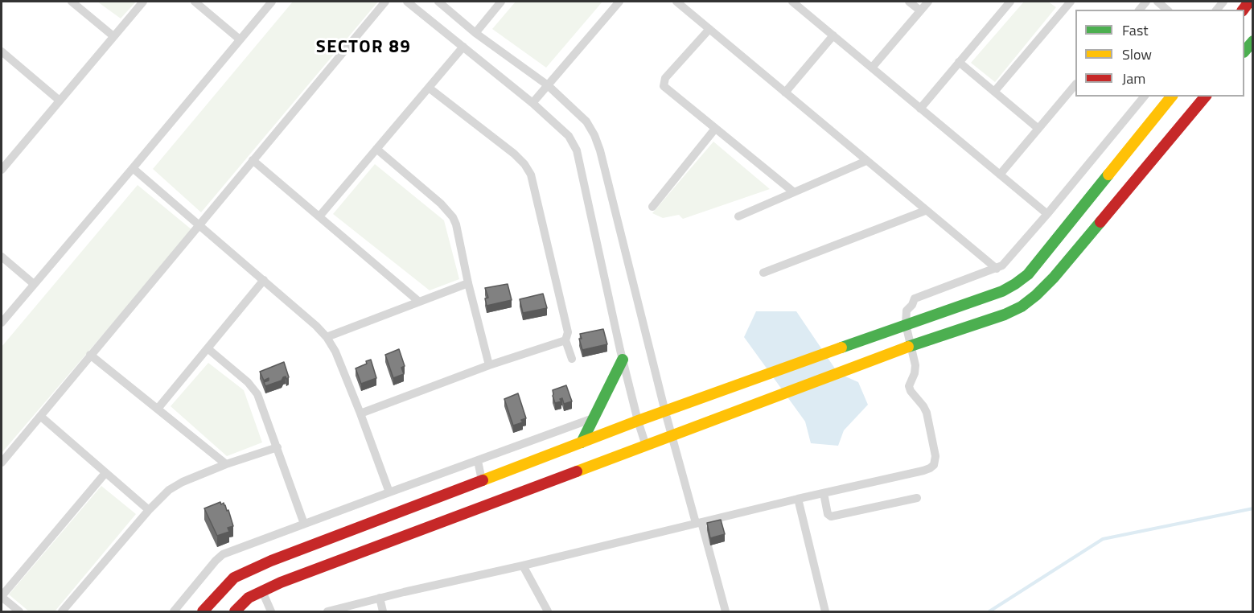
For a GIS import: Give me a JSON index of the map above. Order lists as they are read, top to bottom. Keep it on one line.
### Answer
{"districts":["SECTOR 89"],"legend":["Fast","Slow","Jam"]}
